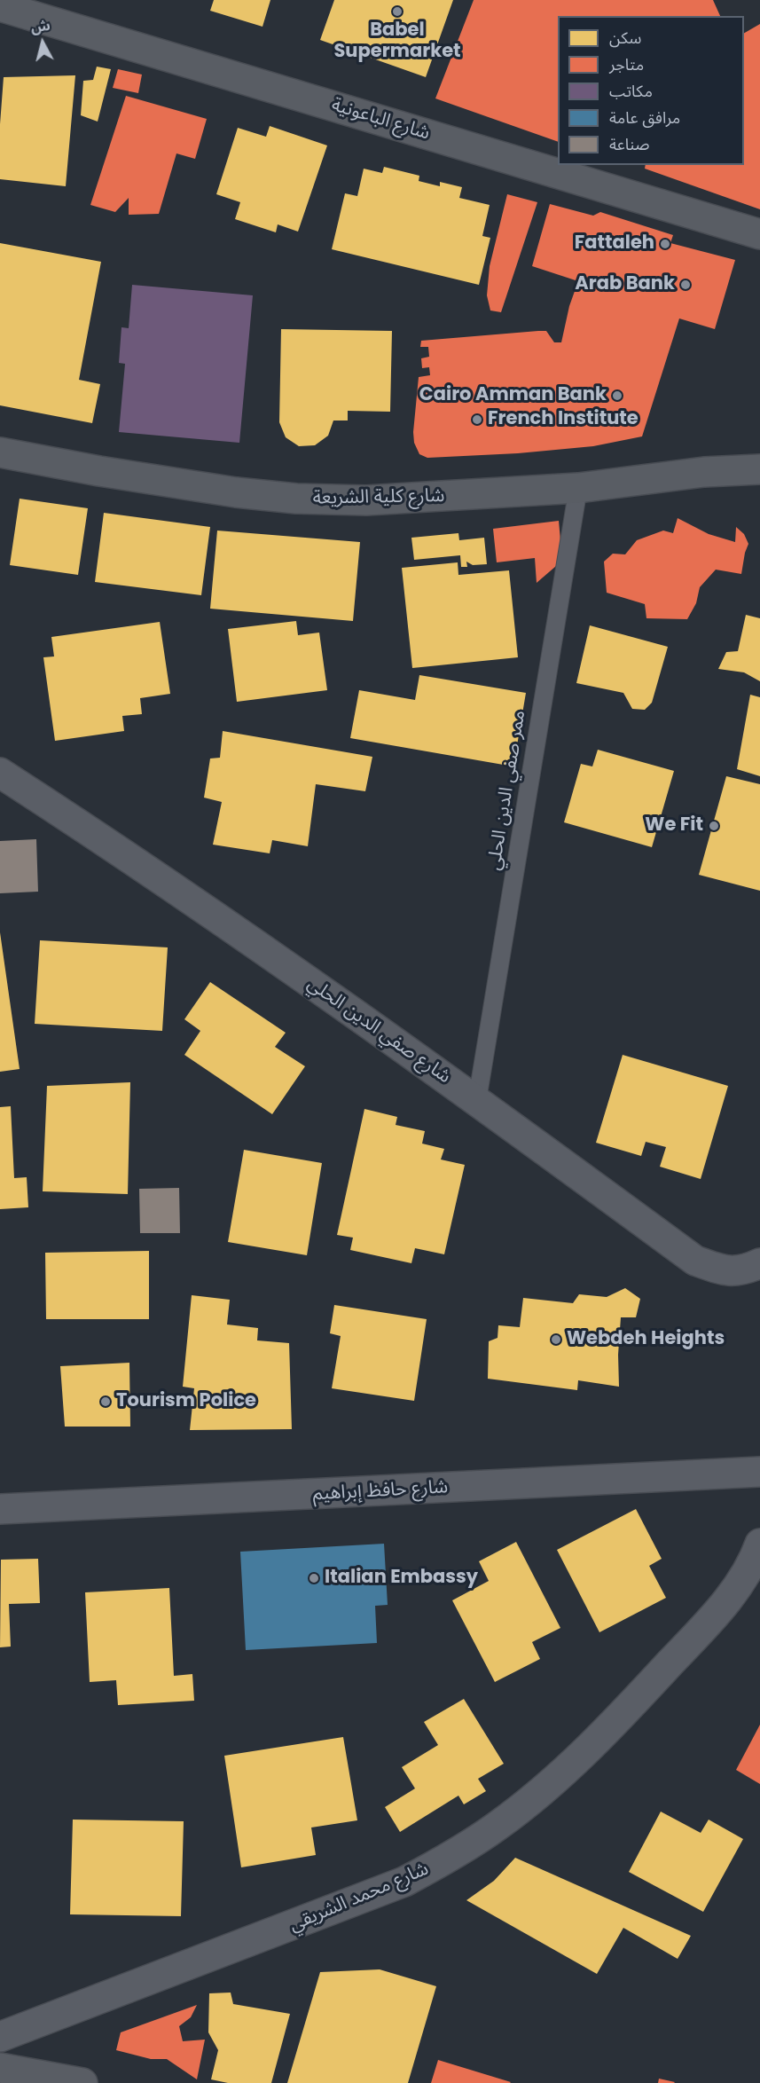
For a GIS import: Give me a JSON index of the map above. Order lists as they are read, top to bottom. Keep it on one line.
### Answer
{"streets":{"street":["شارع الباعونية","شارع كلية الشريعة","شارع صفي الدين الحلي","شارع حافظ إبراهيم","شارع محمد الشريقي"],"lane":["ممر صفي الدين الحلي"]},"crossings":[["شارع كلية الشريعة","ممر صفي الدين الحلي"],["ممر صفي الدين الحلي","شارع صفي الدين الحلي"]],"places":["Babel Supermarket","Fattaleh","Arab Bank","Cairo Amman Bank","French Institute","We Fit","Webdeh Heights","Tourism Police","Italian Embassy"],"legend":["سكن","متاجر","مكاتب","مرافق عامة","صناعة"],"north":"top"}
